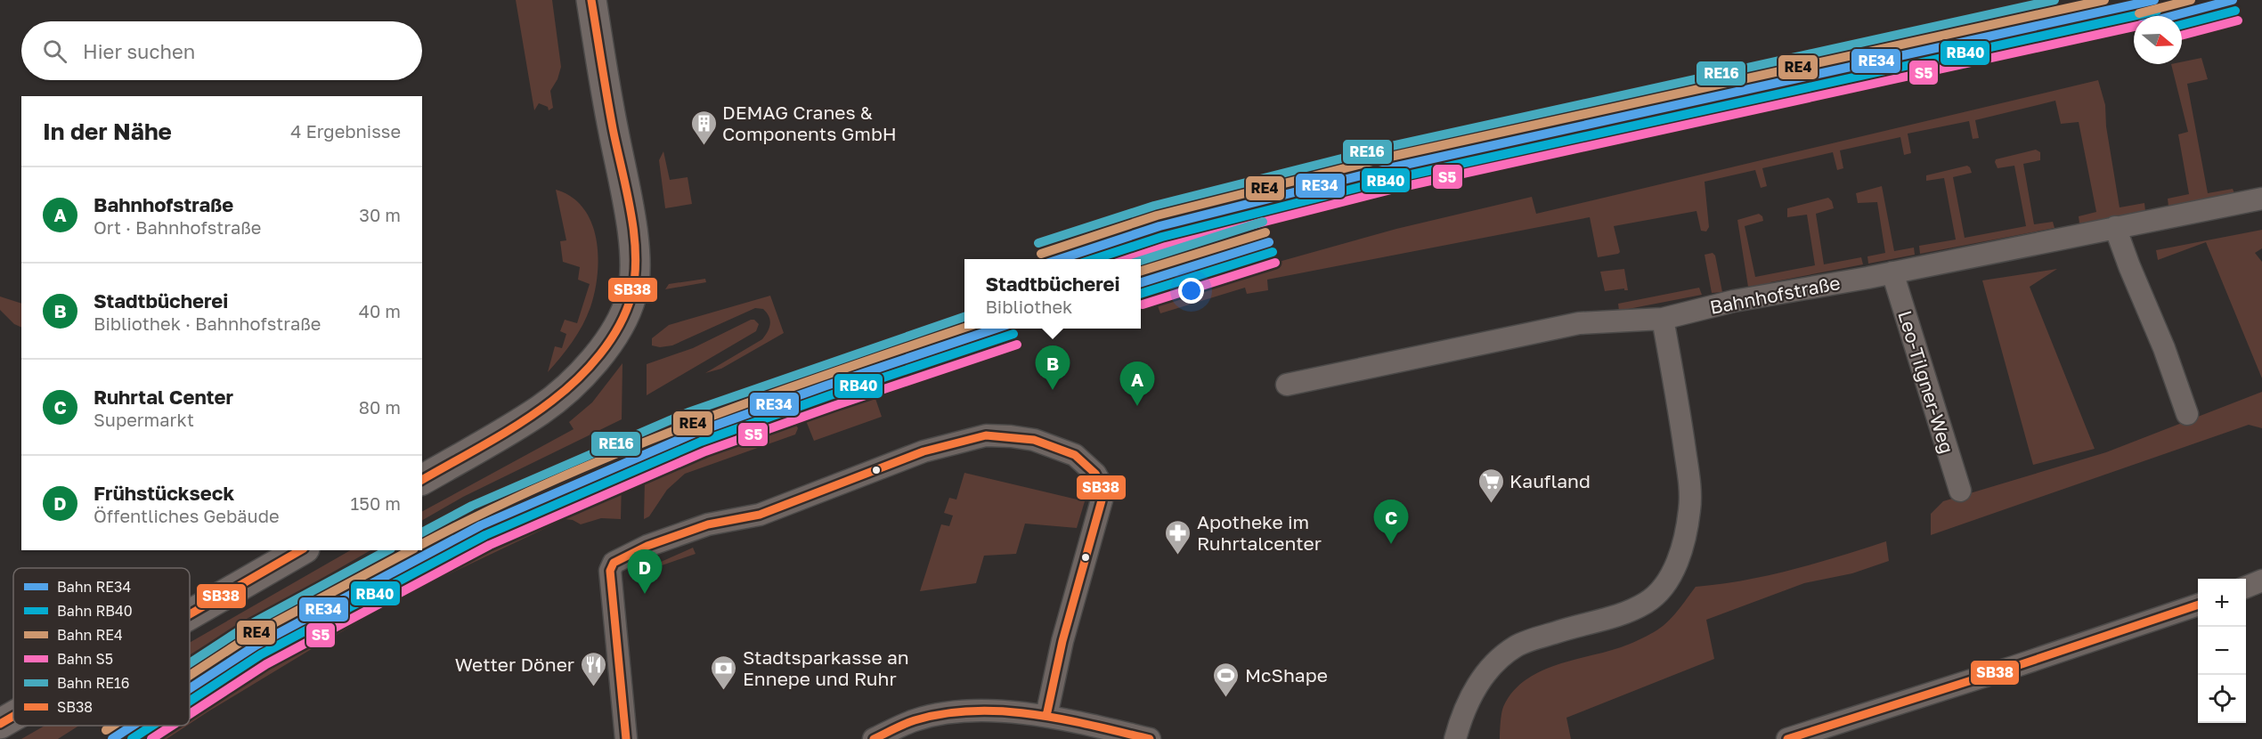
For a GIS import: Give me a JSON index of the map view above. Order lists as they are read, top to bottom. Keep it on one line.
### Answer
{"streets":{"street":["Bahnhofstraße","Leo-Tilgner-Weg"]},"crossings":[["Bahnhofstraße","Leo-Tilgner-Weg"]],"places":{"building":["DEMAG Cranes & Components GmbH"],"supermarket":["Kaufland"],"pharmacy":["Apotheke im Ruhrtalcenter"],"restaurant":["Wetter Döner"],"bank":["Stadtsparkasse an Ennepe und Ruhr"],"sports":["McShape"]},"lines":["rail line RE34","rail line RE4","rail line RE16","transit line SB38","rail line RB40","rail line S5"],"legend":["Bahn RE34","Bahn RB40","Bahn RE4","Bahn S5","Bahn RE16","SB38"],"north":"right","page":{"search":"Hier suchen","heading":["In der Nähe","4 Ergebnisse"],"list":[{"mark":"A","name":"Bahnhofstraße","note":"Ort · Bahnhofstraße","value":"30 m"},{"mark":"B","name":"Stadtbücherei","note":"Bibliothek · Bahnhofstraße","value":"40 m"},{"mark":"C","name":"Ruhrtal Center","note":"Supermarkt","value":"80 m"},{"mark":"D","name":"Frühstückseck","note":"Öffentliches Gebäude","value":"150 m"}],"popup":["Stadtbücherei","Bibliothek"],"pins":["B","A","C","D"],"map_buttons":["+","−"]}}
